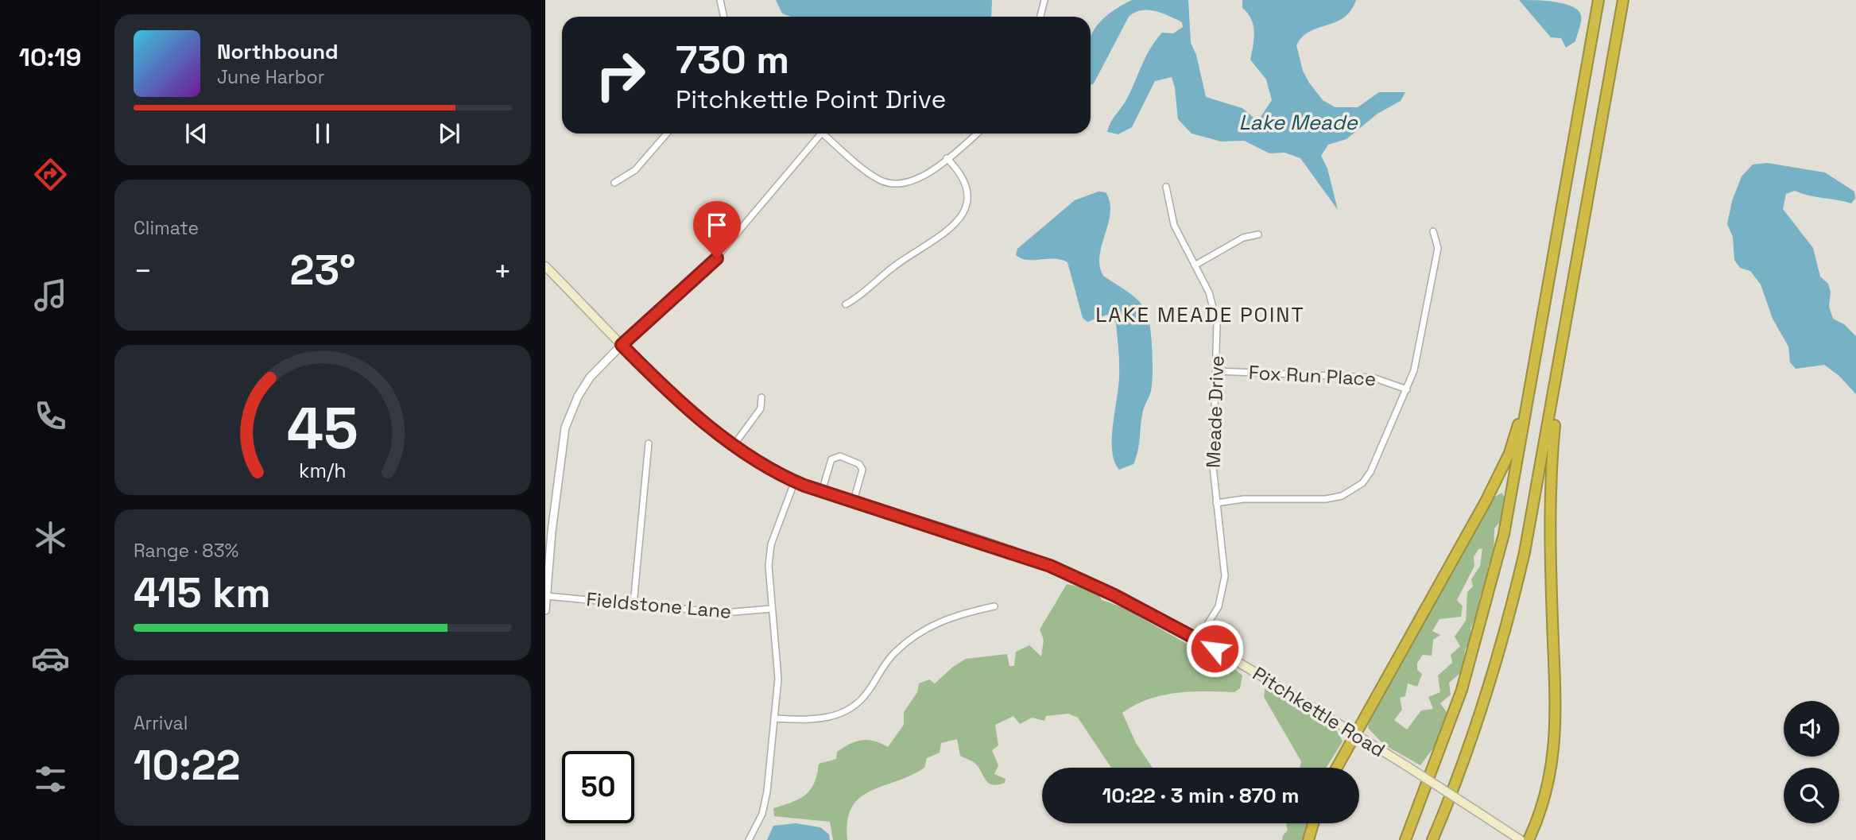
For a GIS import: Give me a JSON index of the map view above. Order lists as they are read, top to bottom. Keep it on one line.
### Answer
{"streets":{"main road":["Pitchkettle Road"],"street":["Fox Run Place","Meade Drive","Fieldstone Lane"]},"crossings":[["Fox Run Place","Meade Drive"],["Meade Drive","Pitchkettle Road"]],"districts":["LAKE MEADE POINT"],"water":["Lake Meade"],"page":{"tabs":"10:19","turn":["730 m","Pitchkettle Point Drive"],"song":["Northbound","June Harbor"],"tile":["Climate",["Range · 83%","415 km"],["Arrival","10:22"]],"heat":["−","23°","+"],"limit":"50","trip":"10:22 · 3 min · 870 m","gauge":["45","km/h"]}}
